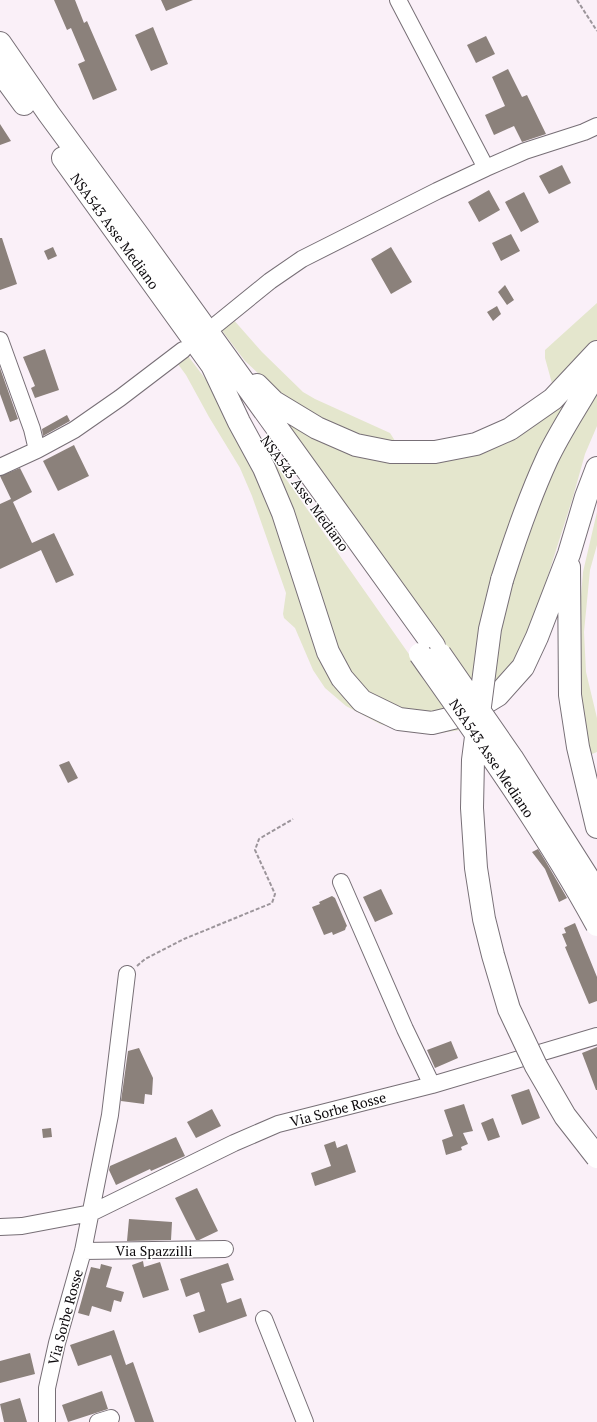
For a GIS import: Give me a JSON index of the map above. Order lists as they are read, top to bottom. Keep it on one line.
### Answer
{"streets":{"highway":["NSA543 Asse Mediano"],"street":["Via Sorbe Rosse","Via Spazzilli"]},"crossings":[["Via Sorbe Rosse","Via Spazzilli"]]}
